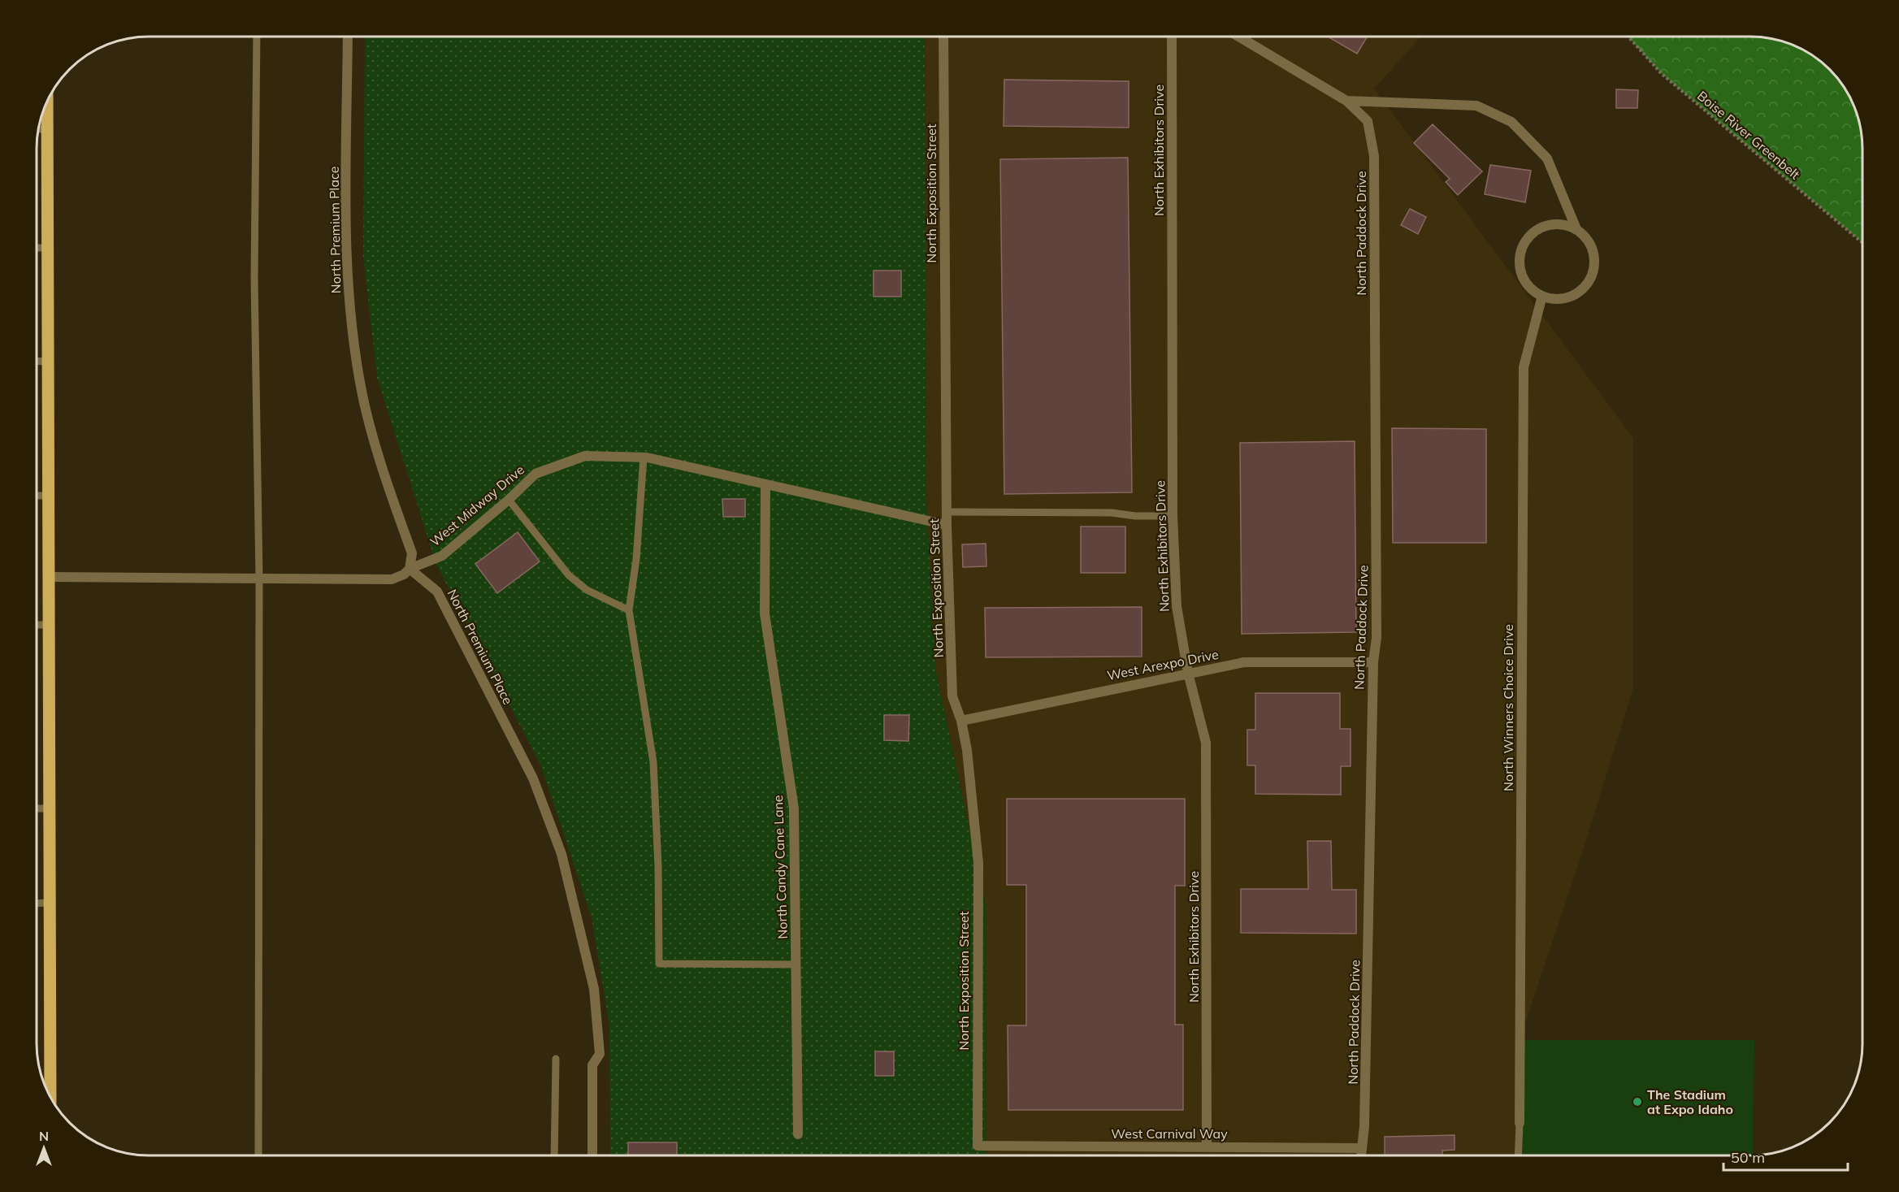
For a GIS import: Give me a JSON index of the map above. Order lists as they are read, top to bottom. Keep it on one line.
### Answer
{"streets":{"street":["North Exhibitors Drive","North Exposition Street","North Premium Place","North Paddock Drive","West Midway Drive","West Arexpo Drive","North Winners Choice Drive","North Candy Cane Lane","West Carnival Way"],"path":["Boise River Greenbelt"]},"crossings":[["North Exhibitors Drive","West Arexpo Drive"],["North Exhibitors Drive","West Carnival Way"],["North Exposition Street","West Midway Drive"],["North Exposition Street","West Arexpo Drive"],["North Exposition Street","West Carnival Way"],["North Premium Place","West Midway Drive"],["North Paddock Drive","West Arexpo Drive"],["North Paddock Drive","West Carnival Way"],["West Midway Drive","North Candy Cane Lane"]],"places":["The Stadium at Expo Idaho"],"scale_bar":"50 m","north":"top"}
